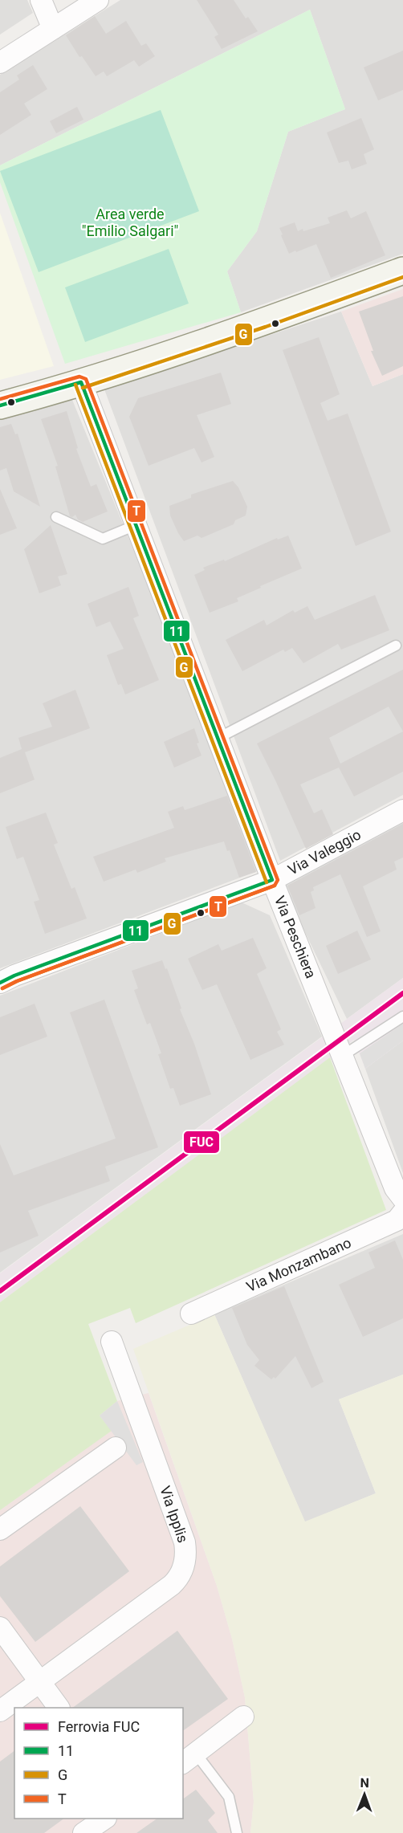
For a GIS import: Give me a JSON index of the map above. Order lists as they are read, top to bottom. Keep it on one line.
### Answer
{"streets":{"street":["Via Valeggio","Via Peschiera","Via Monzambano","Via Ipplis"]},"crossings":[["Via Valeggio","Via Peschiera"]],"parks":["Area verde \"Emilio Salgari\""],"lines":["transit line G","transit line T","transit line 11","rail line FUC"],"legend":["Ferrovia FUC","11","G","T"],"north":"top"}
